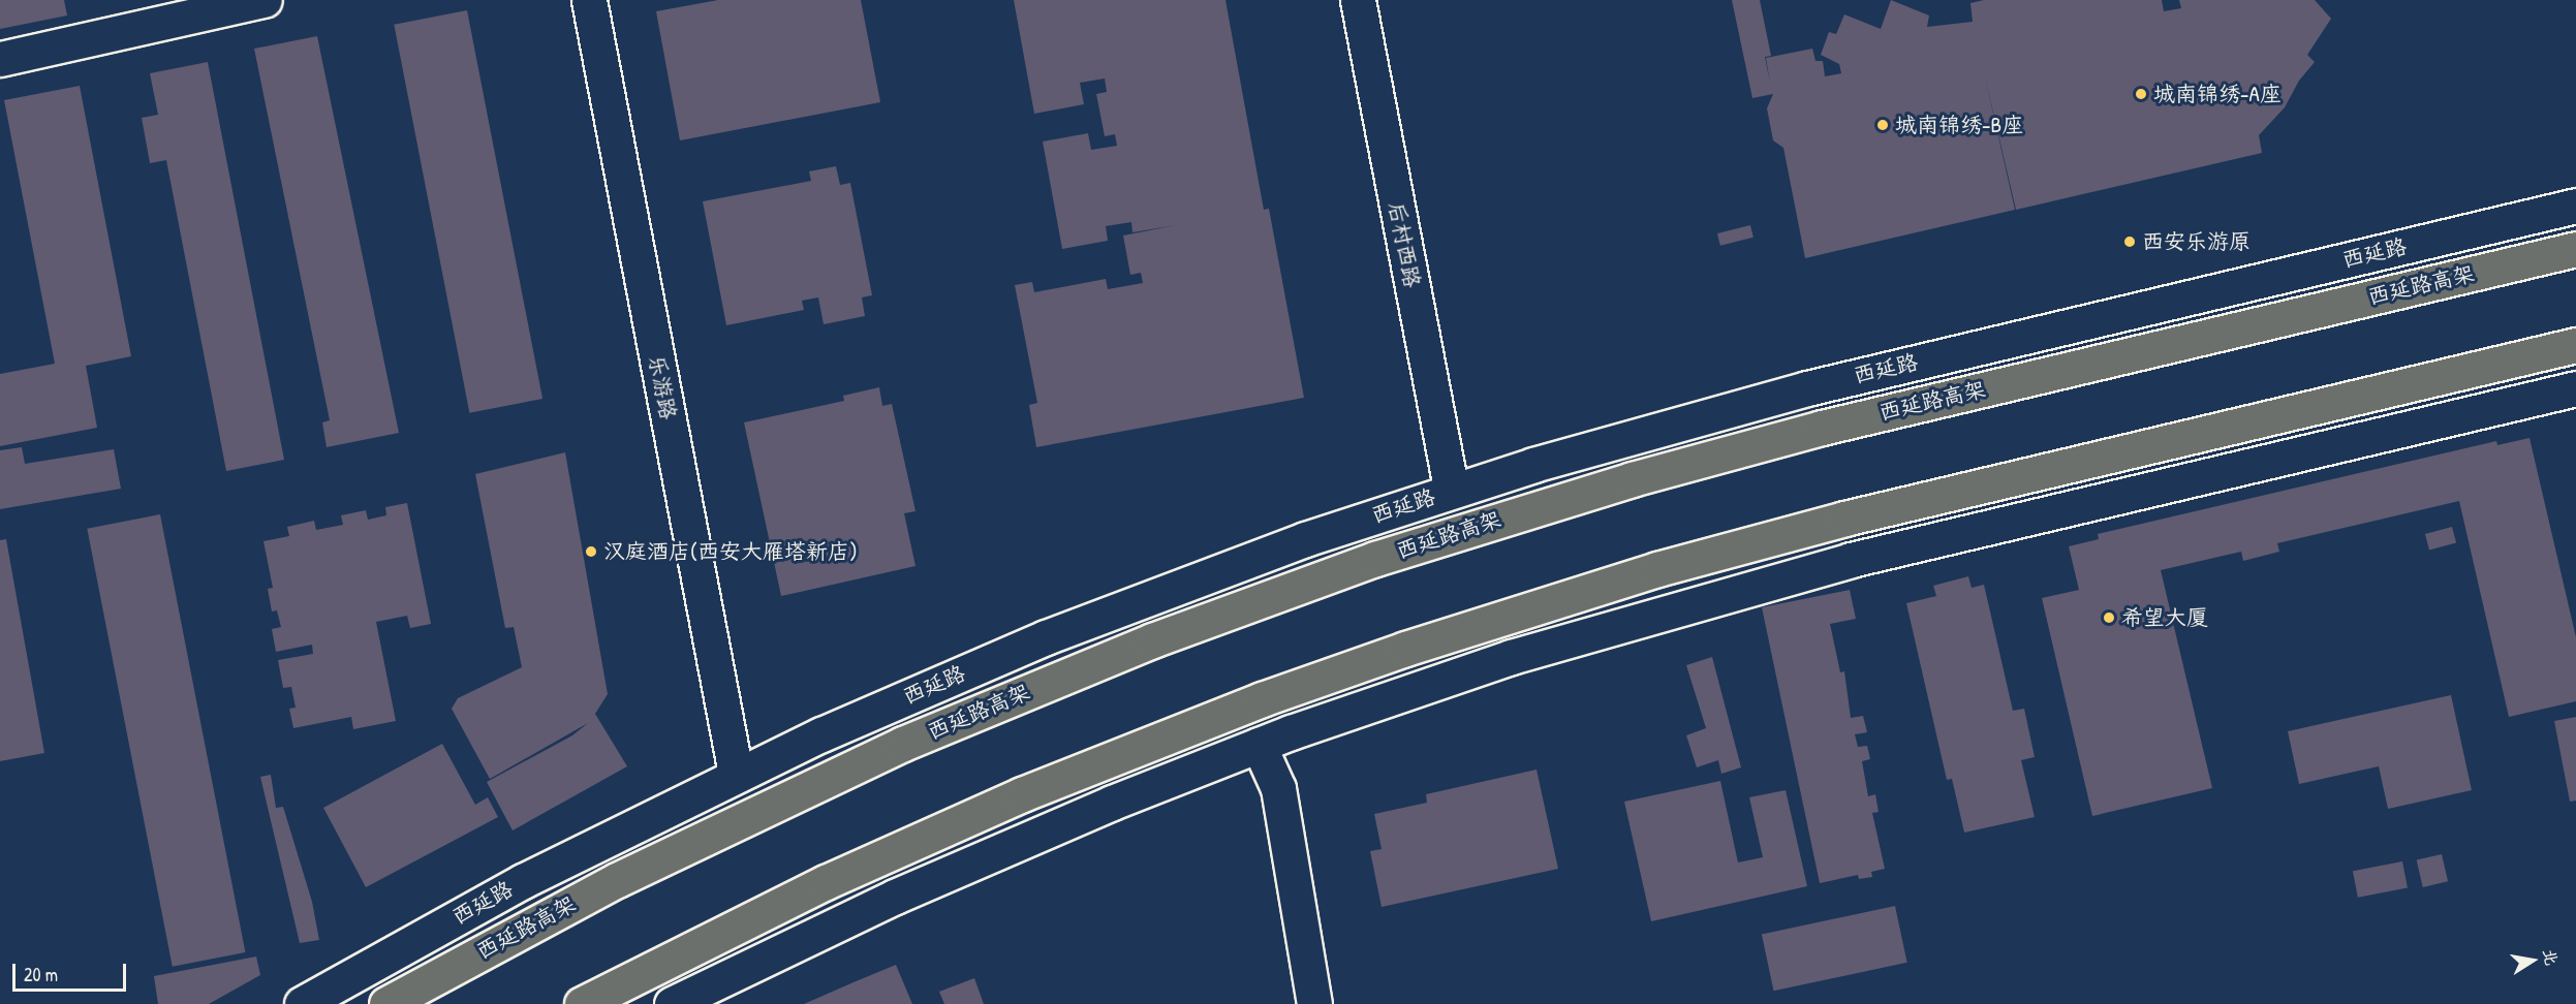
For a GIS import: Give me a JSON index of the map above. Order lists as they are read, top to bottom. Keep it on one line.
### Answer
{"streets":{"highway":["西延路高架"],"main road":["后村西路","西延路","乐游路"]},"crossings":[["后村西路","西延路"],["西延路","乐游路"]],"places":["城南锦绣-A座","城南锦绣-B座","西安乐游原","汉庭酒店(西安大雁塔新店)","希望大厦"],"scale_bar":"20 m","north":"right"}
